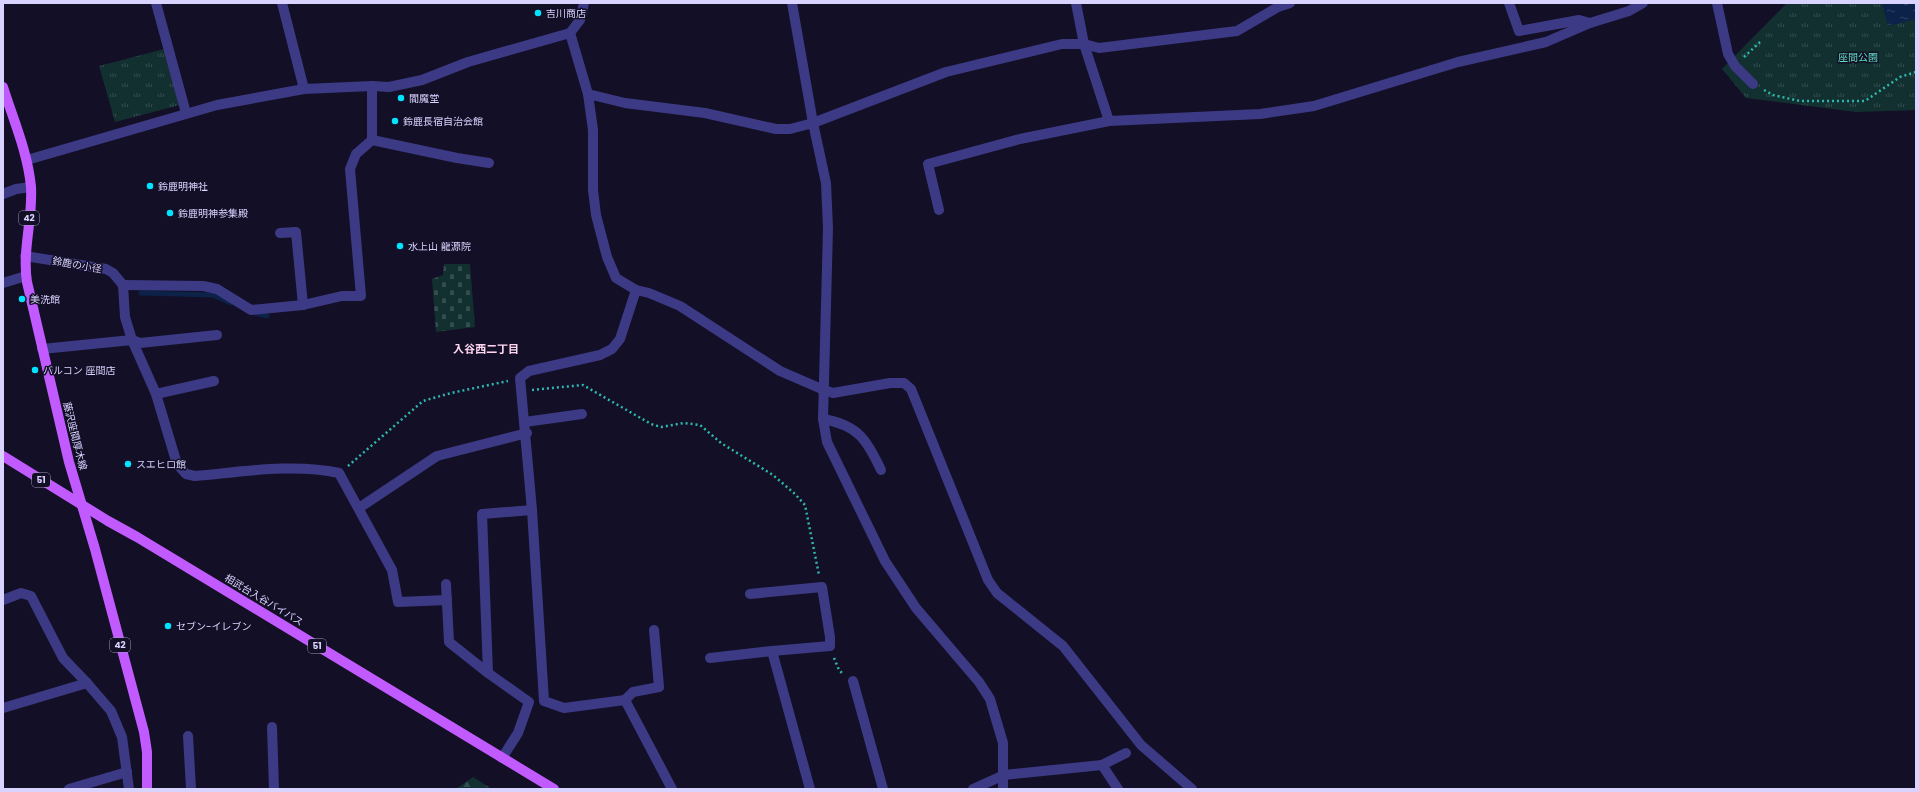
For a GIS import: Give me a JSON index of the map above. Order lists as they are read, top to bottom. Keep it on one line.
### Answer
{"streets":{"main road":["42","藤沢座間厚木線","51","相武台入谷バイパス"],"street":["鈴鹿の小径"]},"crossings":[["鈴鹿の小径","藤沢座間厚木線"],["藤沢座間厚木線","相武台入谷バイパス"]],"districts":["入谷西二丁目"],"parks":["座間公園"],"places":["吉川商店","閻魔堂","鈴鹿長宿自治会館","鈴鹿明神社","鈴鹿明神参集殿","水上山 龍源院","美洗館","バルコン 座間店","スエヒロ館","セブン-イレブン"]}
